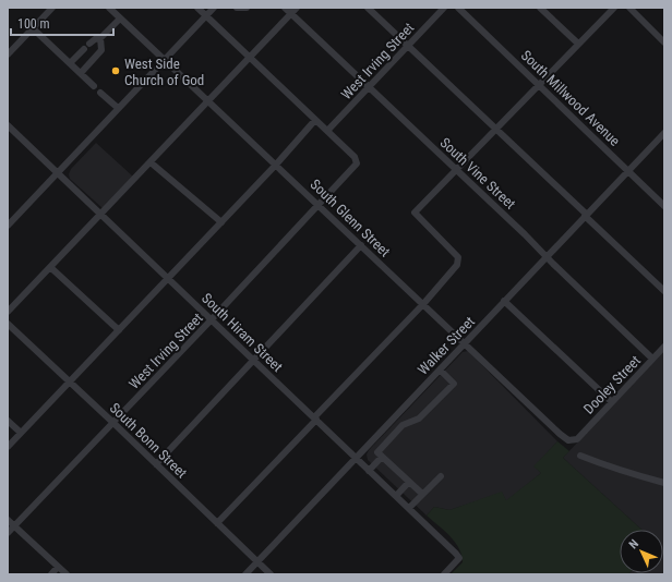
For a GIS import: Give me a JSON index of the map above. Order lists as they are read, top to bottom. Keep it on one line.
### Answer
{"streets":{"street":["West Irving Street","South Millwood Avenue","South Vine Street","South Glenn Street","South Hiram Street","Walker Street","Dooley Street","South Bonn Street"]},"crossings":[["West Irving Street","South Vine Street"],["West Irving Street","South Glenn Street"],["West Irving Street","South Hiram Street"],["West Irving Street","South Bonn Street"],["South Millwood Avenue","Walker Street"],["South Vine Street","Walker Street"],["South Vine Street","Dooley Street"],["South Glenn Street","Walker Street"],["South Glenn Street","Dooley Street"],["South Hiram Street","Walker Street"],["Walker Street","South Bonn Street"]],"places":["West Side Church of God"],"scale_bar":"100 m","north":"top left"}
